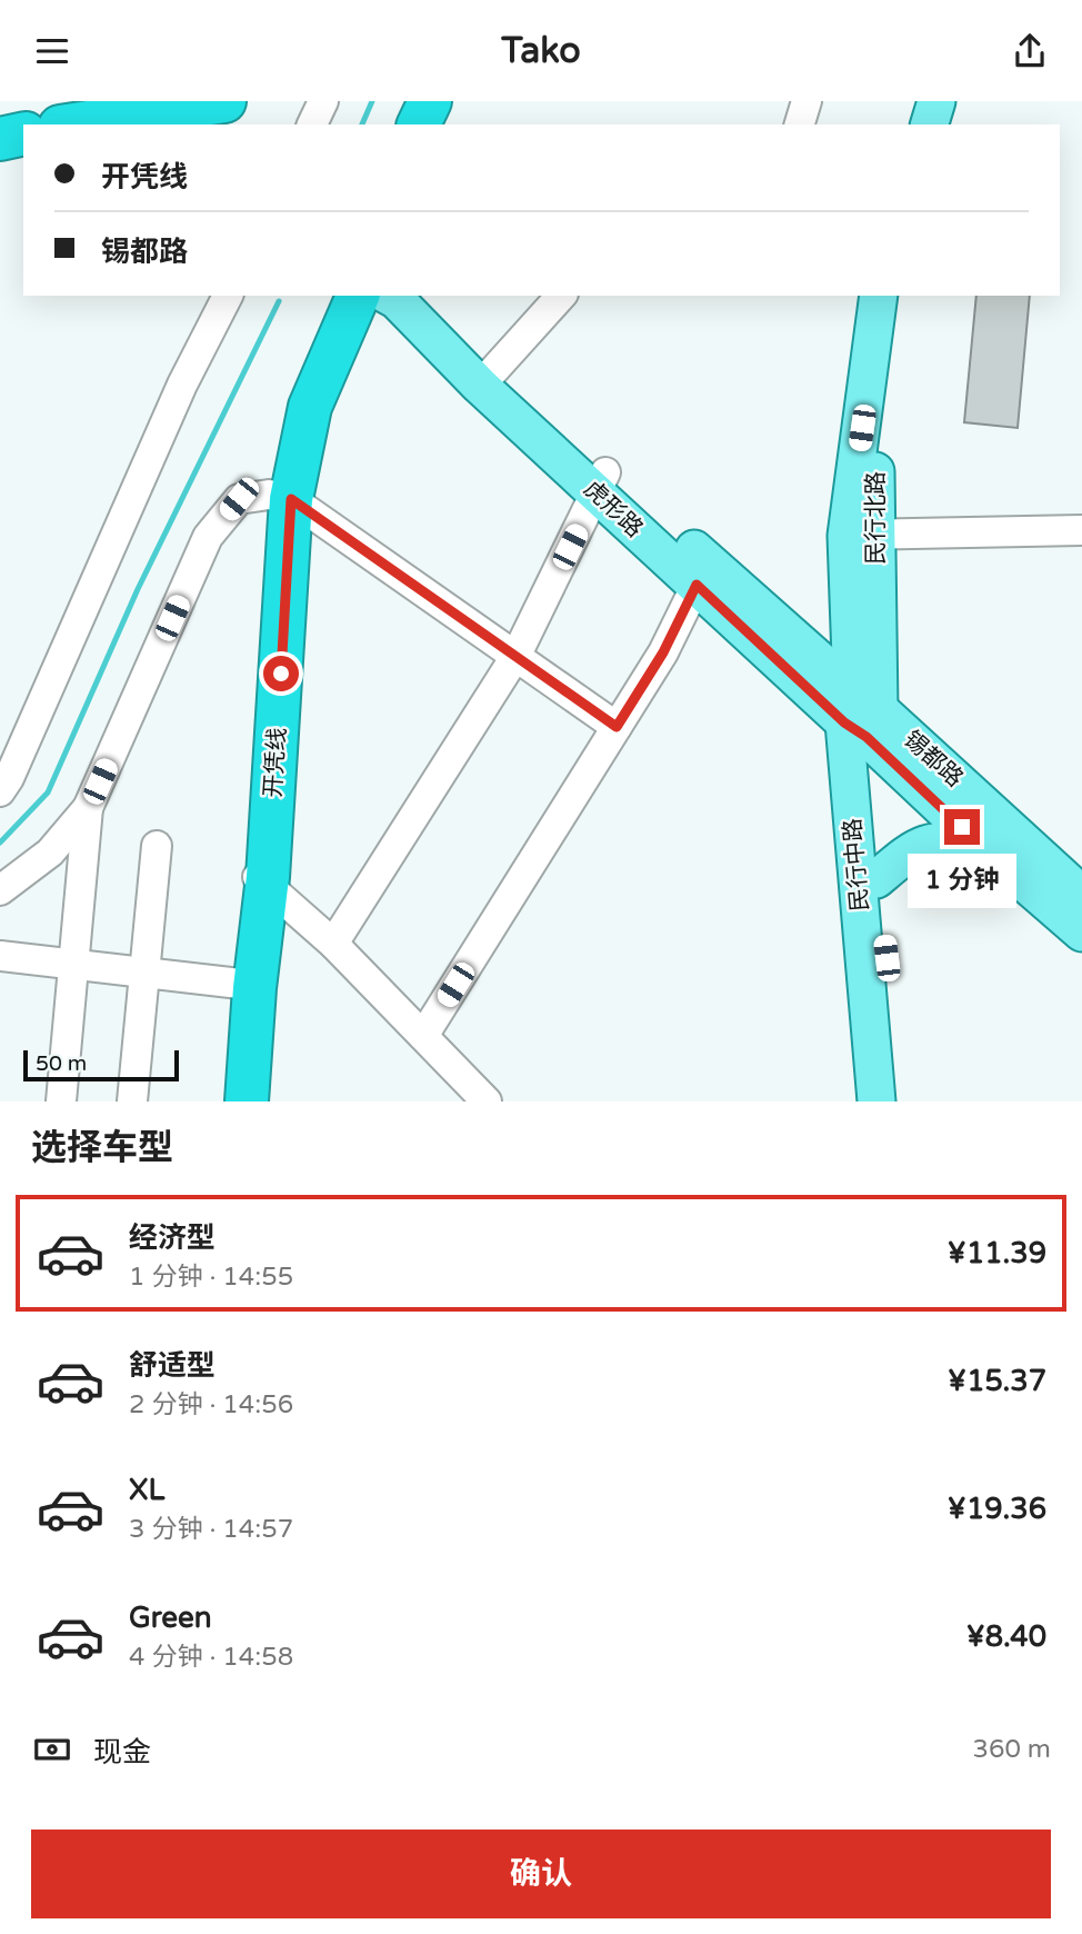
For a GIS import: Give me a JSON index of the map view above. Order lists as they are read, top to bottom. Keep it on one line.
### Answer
{"streets":{"highway":["开凭线"],"main road":["虎形路","民行北路","锡都路","民行中路"]},"crossings":[["虎形路","民行北路"],["虎形路","锡都路"],["虎形路","民行中路"],["民行北路","锡都路"],["民行北路","民行中路"],["锡都路","民行中路"]],"scale_bar":"50 m","page":{"header":"Tako","banner":["开凭线","锡都路"],"bubble":"1 分钟","scale":"50 m","heading":"选择车型","list":[{"name":"经济型","note":"1 分钟 · 14:55","value":"¥11.39"},{"name":"舒适型","note":"2 分钟 · 14:56","value":"¥15.37"},{"name":"XL","note":"3 分钟 · 14:57","value":"¥19.36"},{"name":"Green","note":"4 分钟 · 14:58","value":"¥8.40"}],"pay":["现金","360 m"],"buttons":"确认"}}
